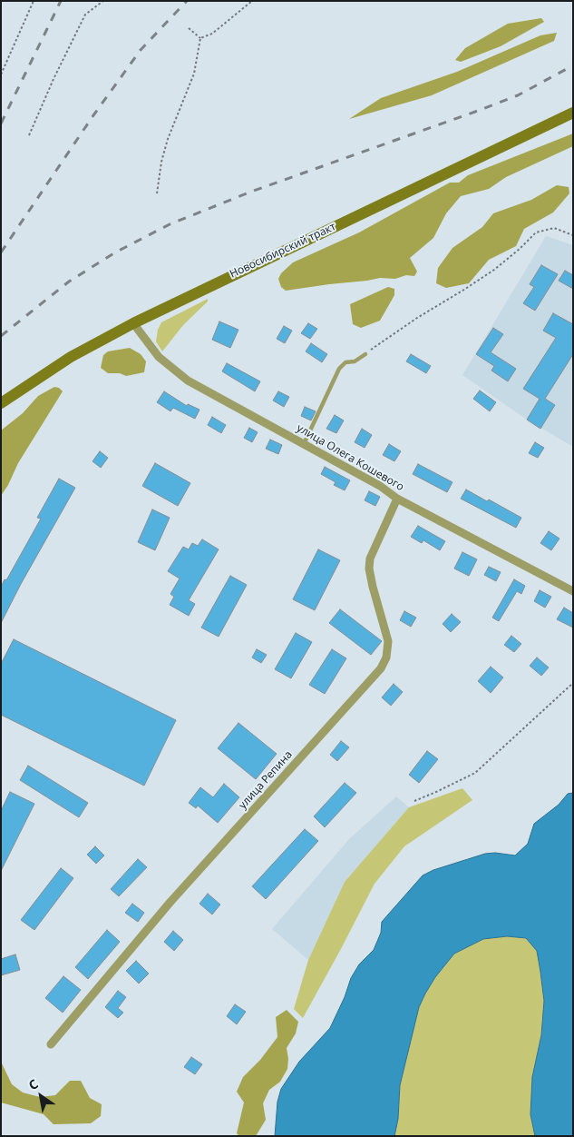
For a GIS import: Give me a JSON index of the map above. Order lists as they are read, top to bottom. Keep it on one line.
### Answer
{"streets":{"main road":["Новосибирский тракт"],"street":["улица Олега Кошевого","улица Репина"]},"crossings":[["Новосибирский тракт","улица Олега Кошевого"],["улица Олега Кошевого","улица Репина"]],"north":"top left"}
